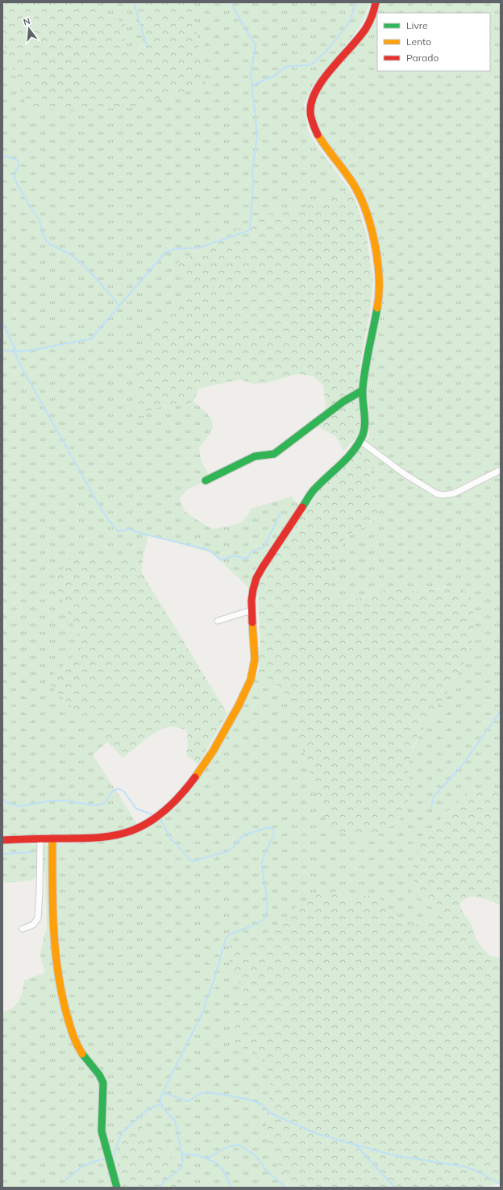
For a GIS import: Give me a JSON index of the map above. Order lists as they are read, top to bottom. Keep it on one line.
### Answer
{"legend":["Livre","Lento","Parado"],"north":"top"}
